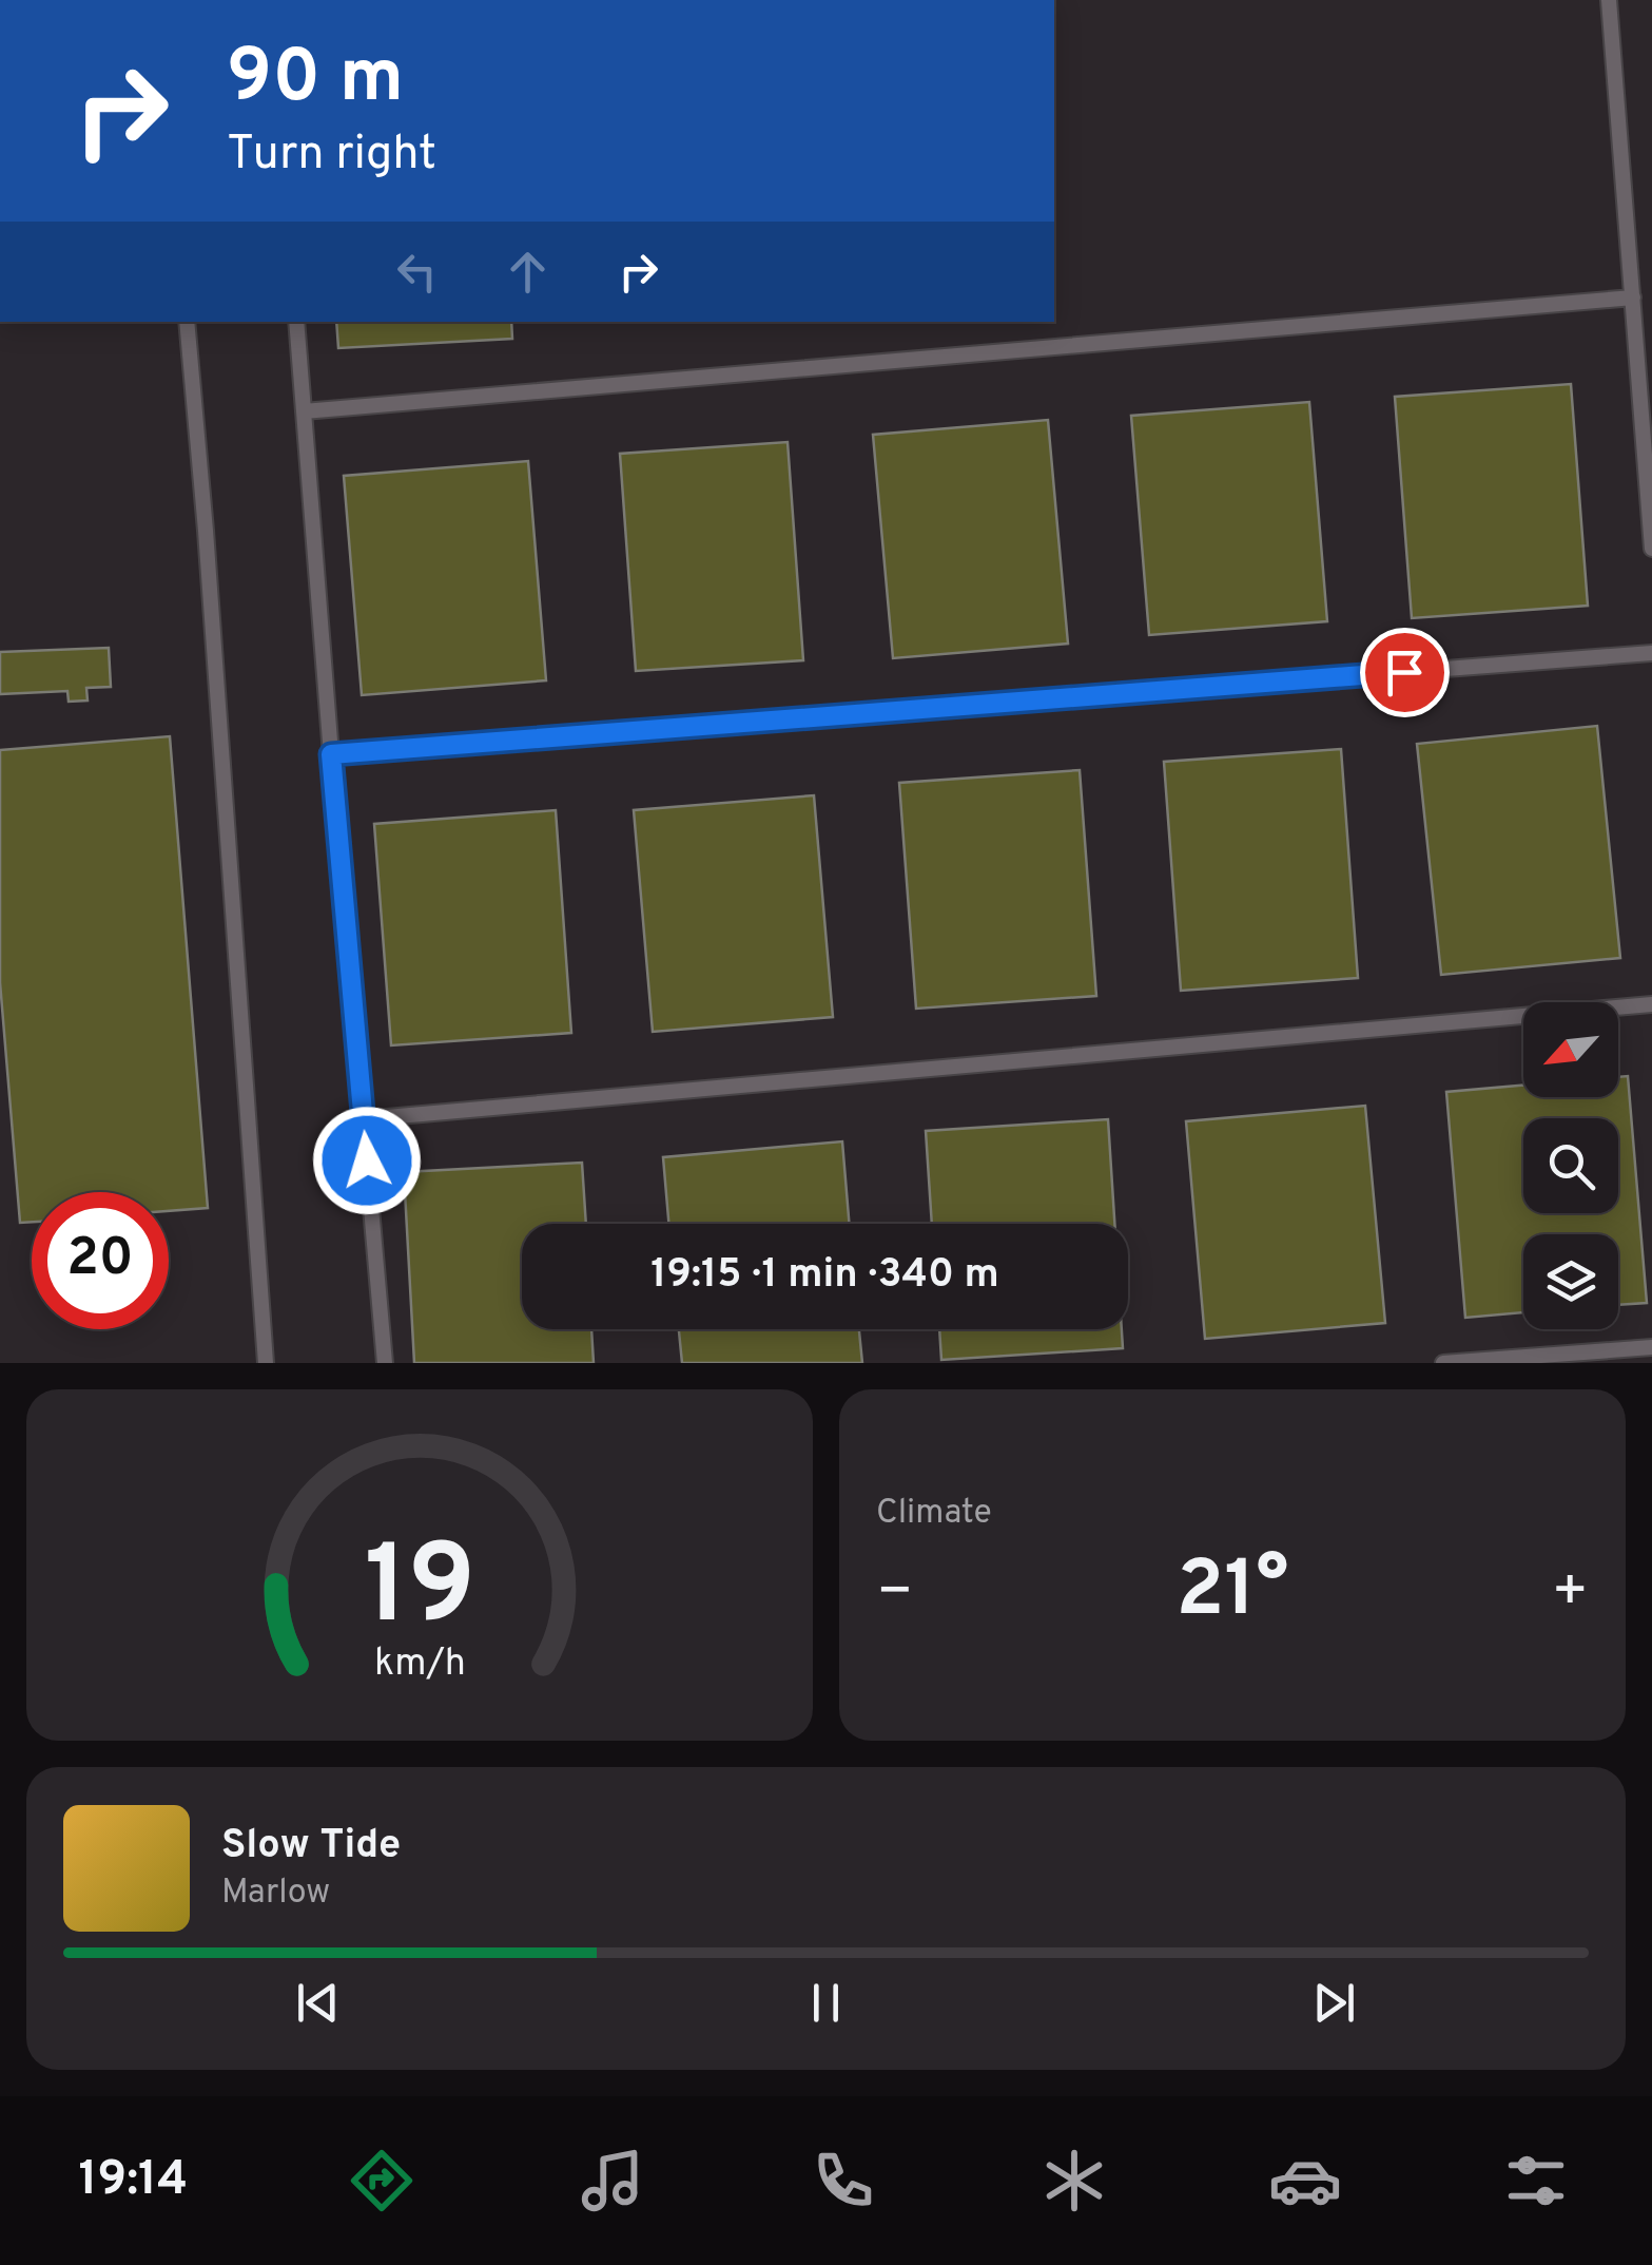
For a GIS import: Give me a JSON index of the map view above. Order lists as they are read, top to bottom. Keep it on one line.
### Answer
{"north":"bottom left","page":{"turn":["90 m","Turn right"],"limit":"20","trip":"19:15 · 1 min · 340 m","tile":"Climate","heat":["−","21°","+"],"song":["Slow Tide","Marlow"],"tabs":"19:14","gauge":["19","km/h"]}}
